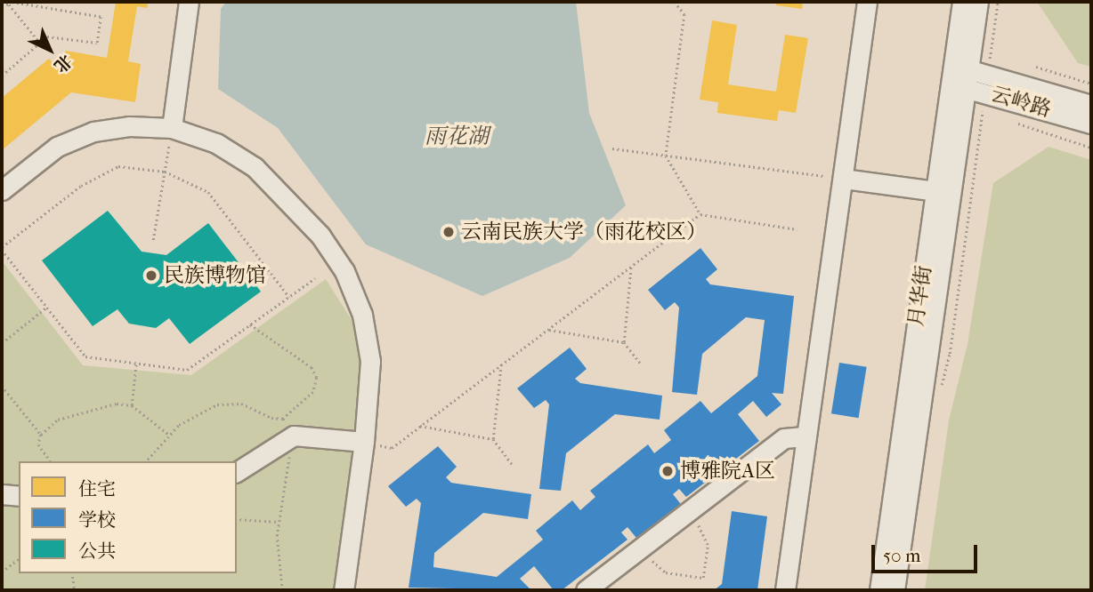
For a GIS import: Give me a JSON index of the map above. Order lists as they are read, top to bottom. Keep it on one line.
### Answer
{"streets":{"street":["云岭路","月华街"]},"crossings":[["云岭路","月华街"]],"water":["雨花湖"],"places":["云南民族大学（雨花校区）","民族博物馆","博雅院A区"],"legend":["住宅","学校","公共"],"scale_bar":"50 m","north":"bottom right"}
